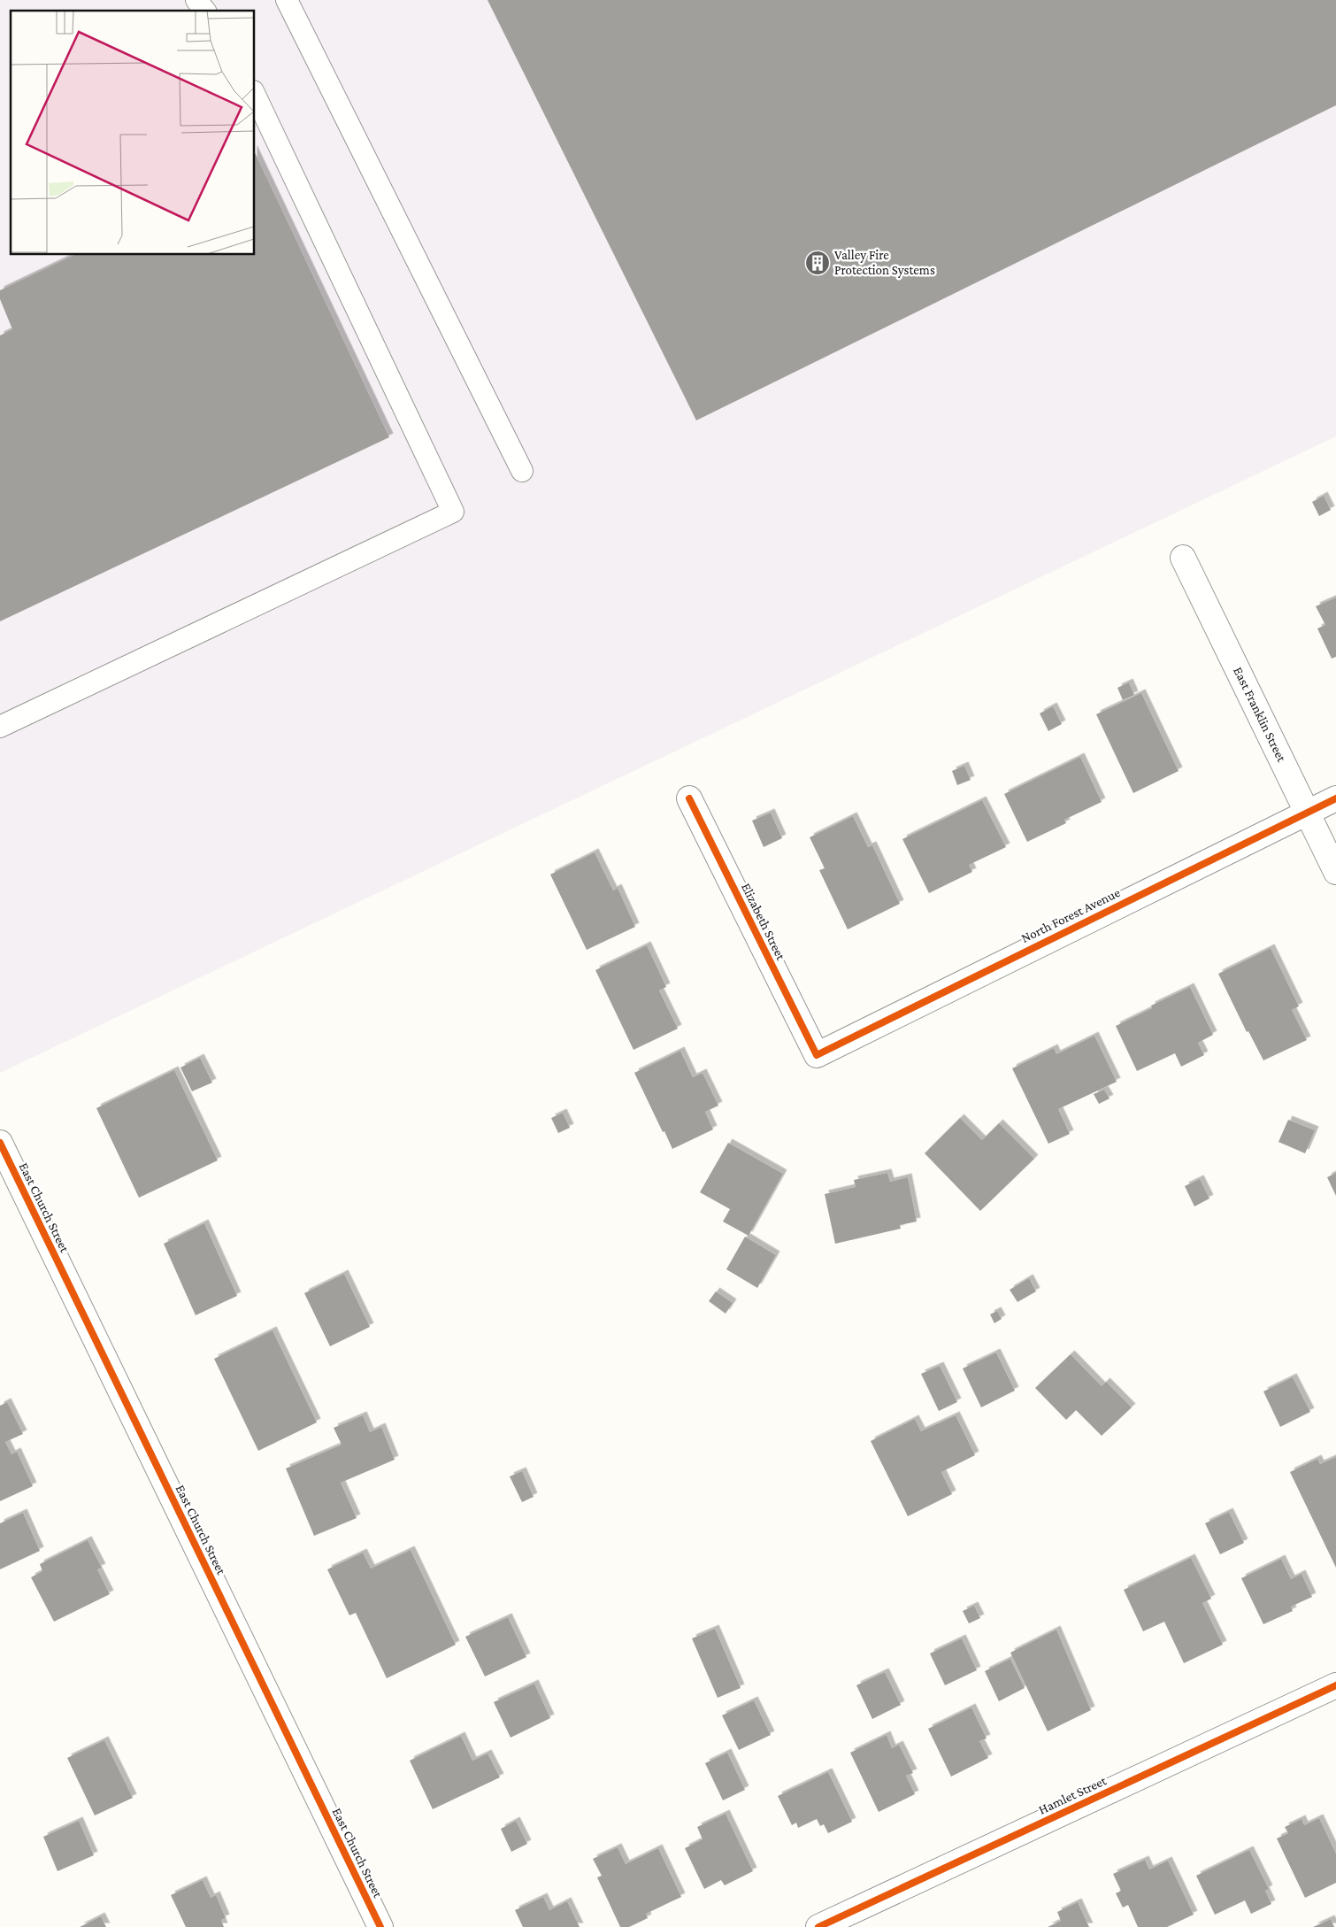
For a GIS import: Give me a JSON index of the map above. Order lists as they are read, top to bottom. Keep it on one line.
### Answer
{"streets":{"street":["East Franklin Street","North Forest Avenue","Elizabeth Street","East Church Street","Hamlet Street"]},"crossings":[["East Franklin Street","North Forest Avenue"],["North Forest Avenue","Elizabeth Street"]],"places":{"building":["Valley Fire Protection Systems"]}}
